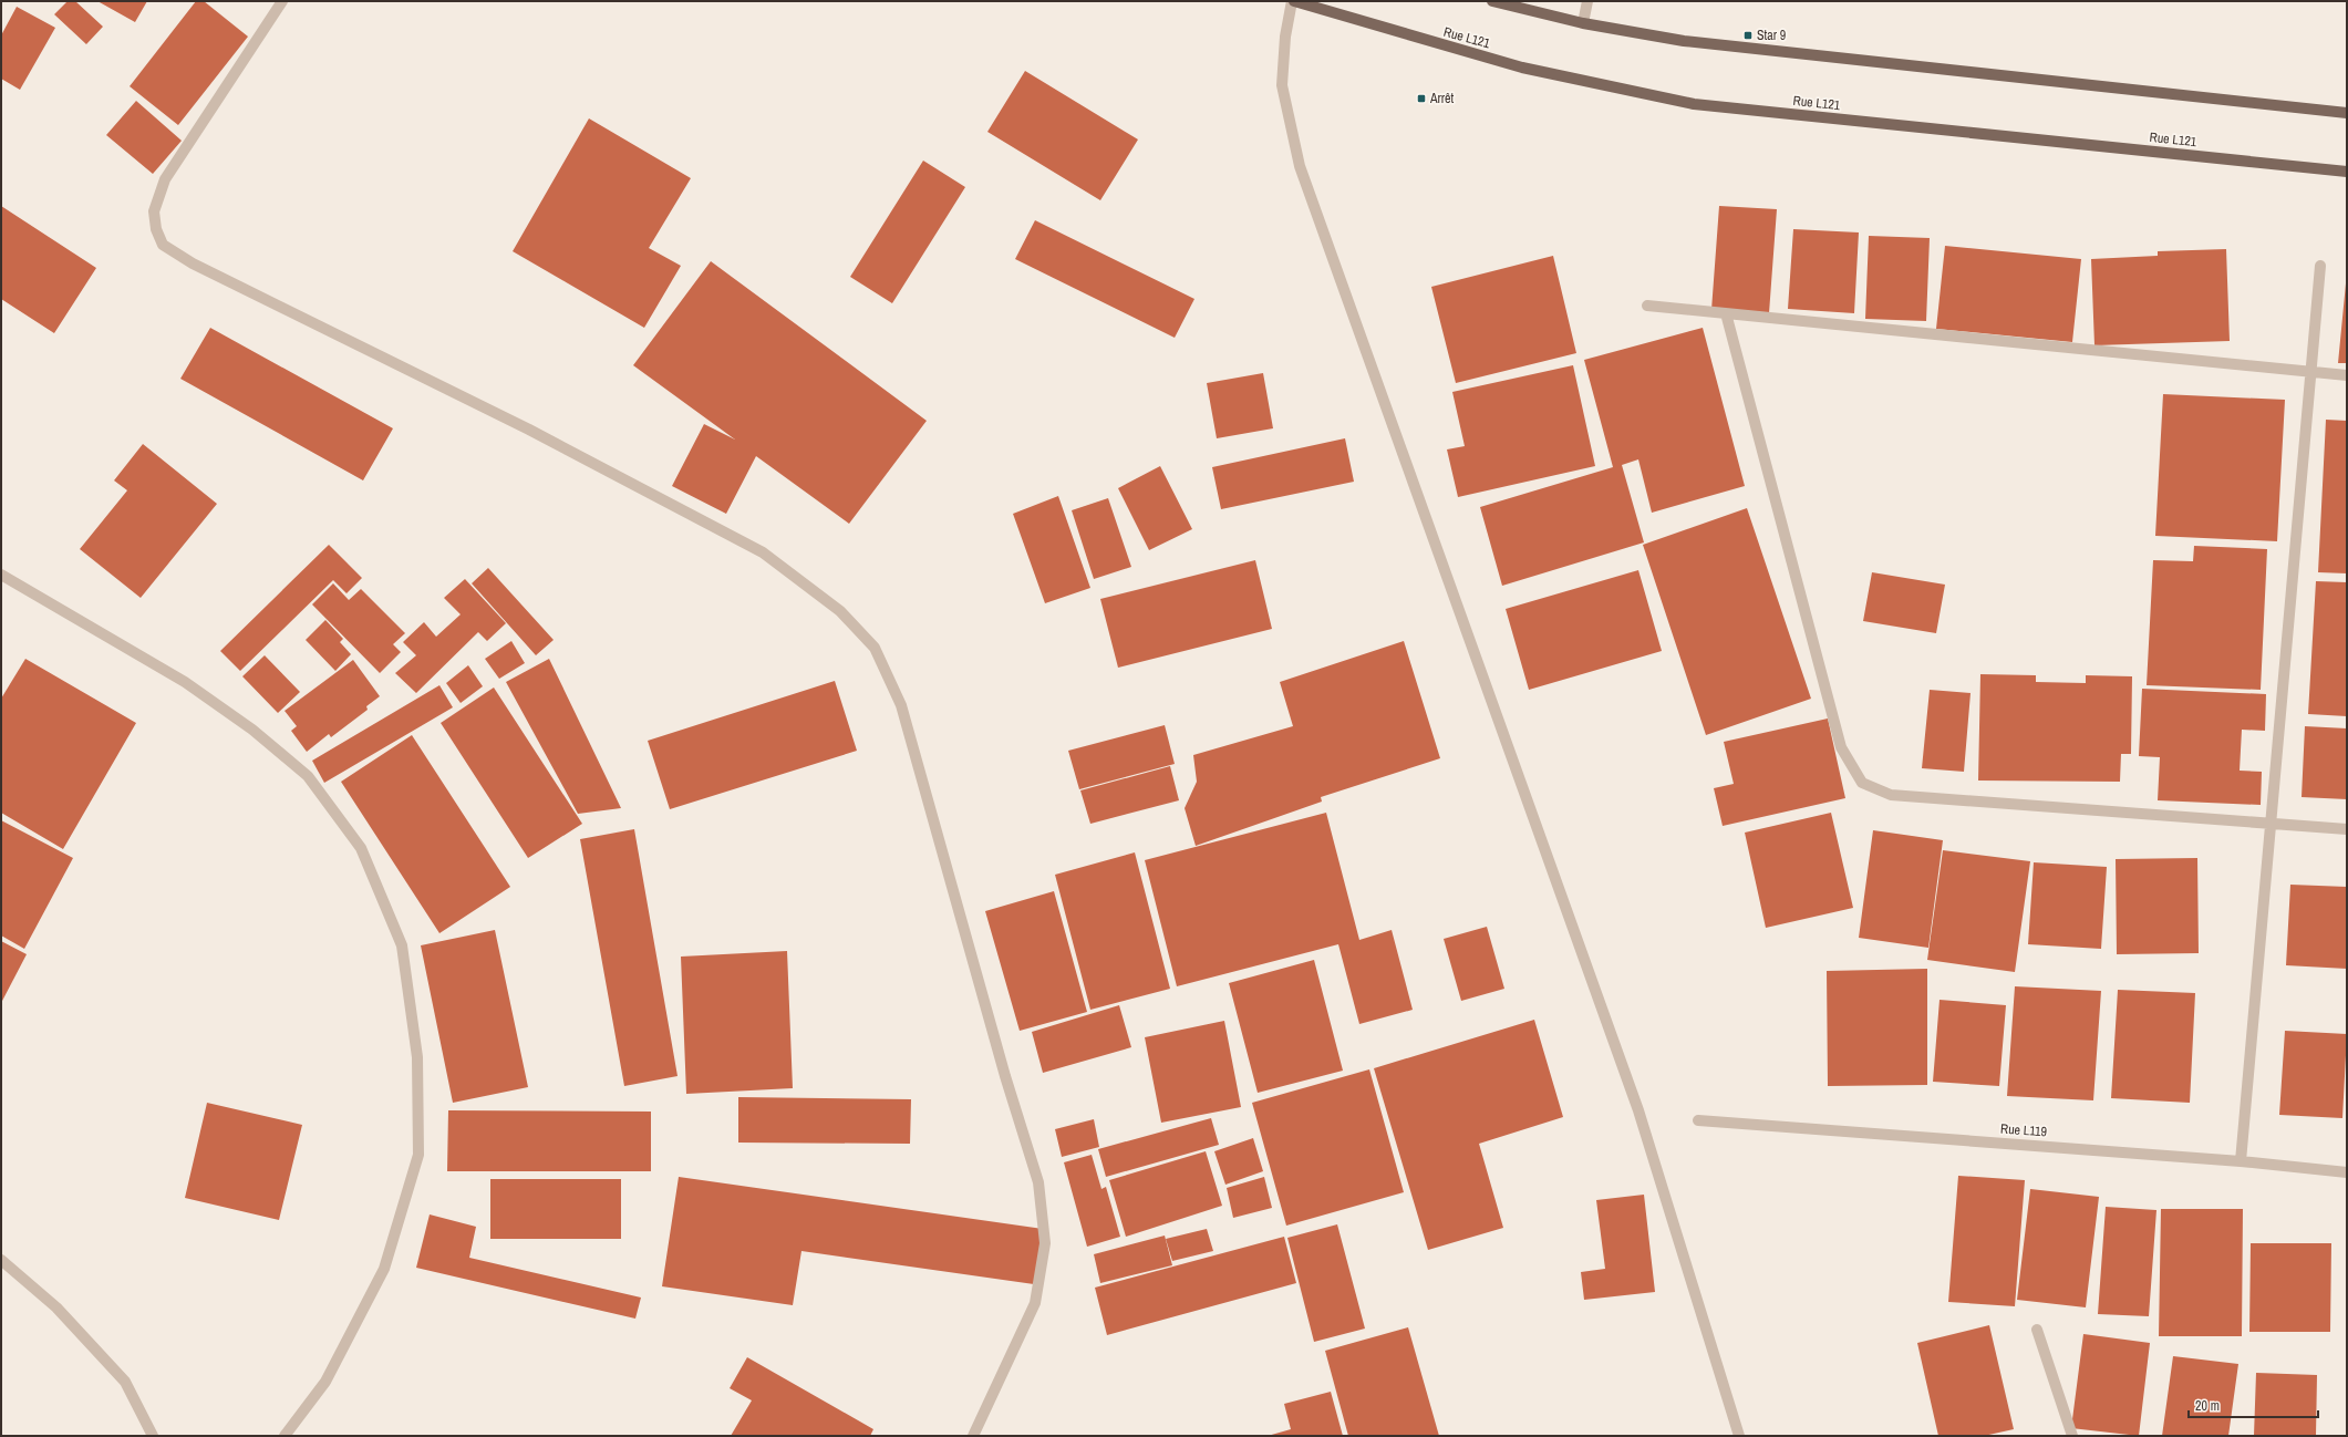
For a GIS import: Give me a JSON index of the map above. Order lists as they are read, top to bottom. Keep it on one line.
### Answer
{"streets":{"main road":["Rue L121"],"street":["Rue L119"]},"places":{"transit":["Star 9","Arrêt"]},"scale_bar":"20 m"}
